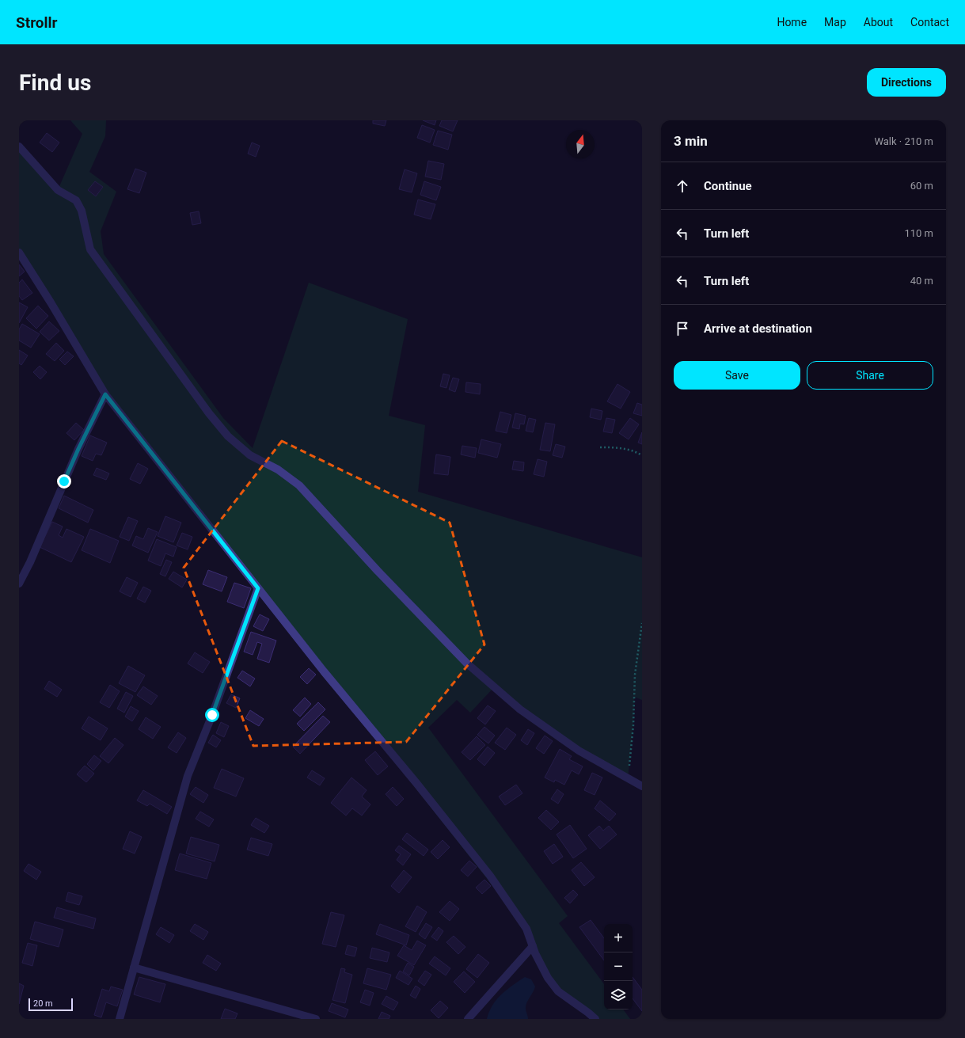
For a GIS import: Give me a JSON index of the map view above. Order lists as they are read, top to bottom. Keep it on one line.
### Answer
{"scale_bar":"20 m","north":"top","page":{"header":"Strollr","nav":["Home","Map","About","Contact"],"buttons":["Directions",["Save","Share"]],"title":"Find us","heading":["3 min","Walk · 210 m"],"list":[["Continue","60 m"],["Turn left","110 m"],["Turn left","40 m"],"Arrive at destination"],"map_buttons":["+","−"],"scale":"20 m"}}
